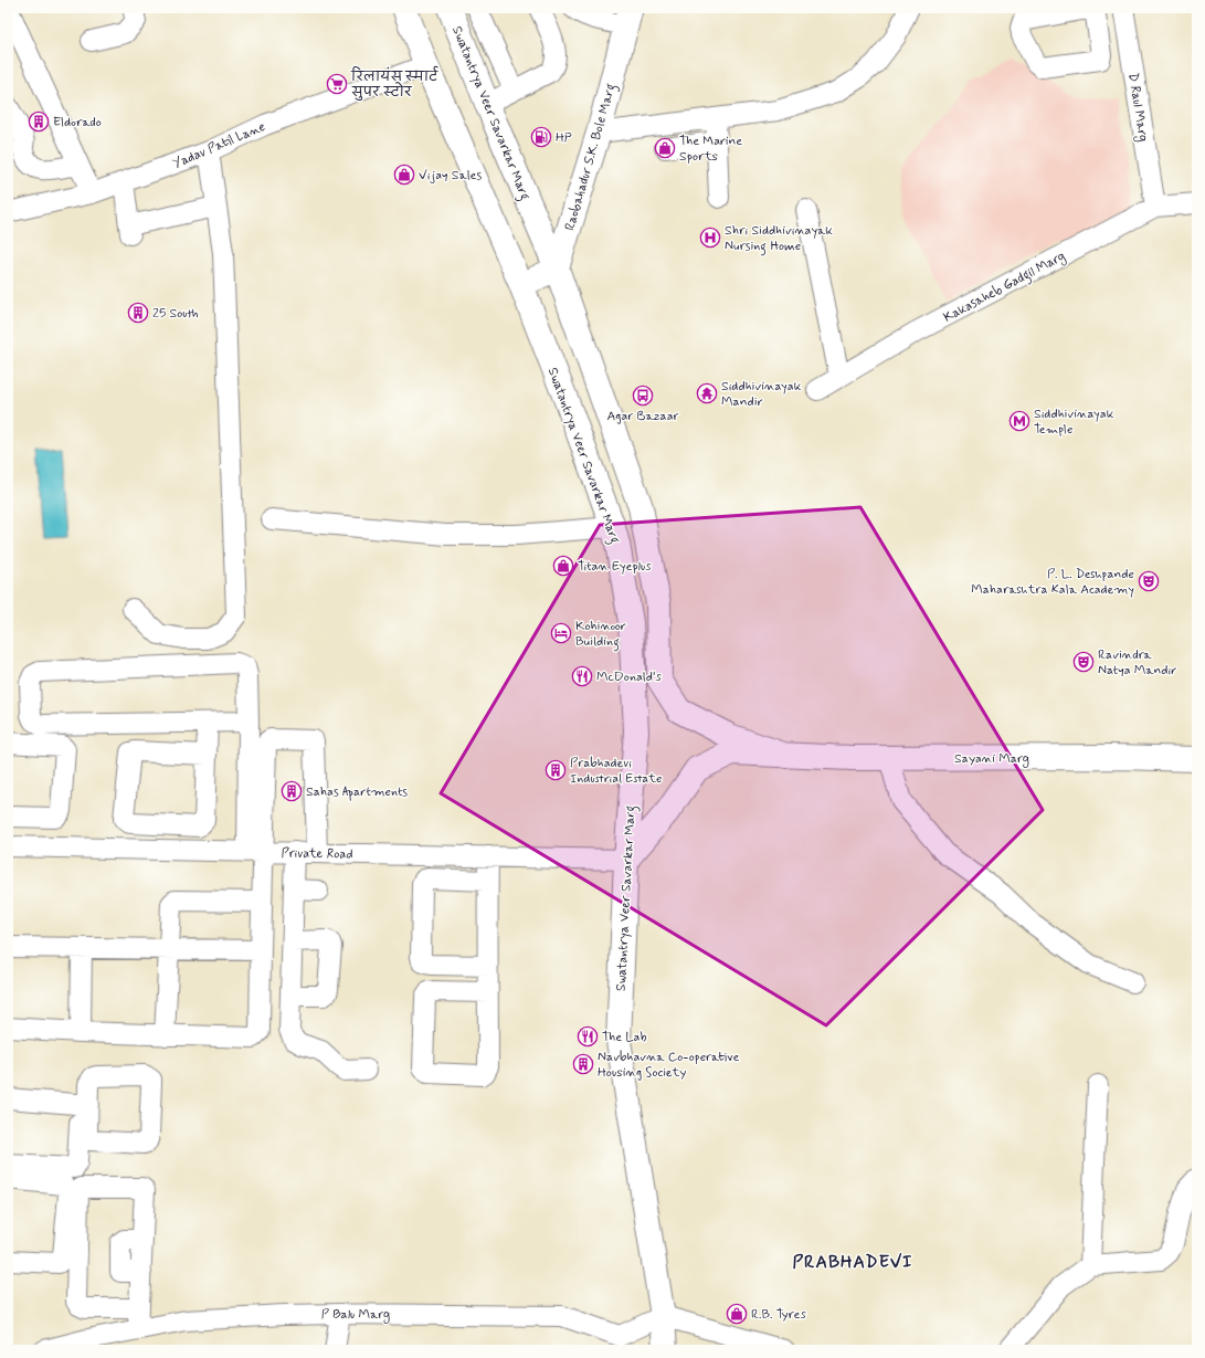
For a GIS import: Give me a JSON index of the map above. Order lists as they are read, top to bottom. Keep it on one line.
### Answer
{"streets":{"main road":["Swatantrya Veer Savarkar Marg","Raobahadur S.K. Bole Marg","Sayani Marg"],"street":["D Raul Marg","Yadav Patil Lane","Kakasaheb Gadgil Marg","Private Road","P Balu Marg"]},"crossings":[["D Raul Marg","Kakasaheb Gadgil Marg"],["Swatantrya Veer Savarkar Marg","Yadav Patil Lane"],["Swatantrya Veer Savarkar Marg","Raobahadur S.K. Bole Marg"],["Swatantrya Veer Savarkar Marg","Sayani Marg"],["Swatantrya Veer Savarkar Marg","Private Road"],["Swatantrya Veer Savarkar Marg","P Balu Marg"],["Sayani Marg","Private Road"]],"districts":["PRABHADEVI"],"places":{"supermarket":["रिलायंस स्मार्ट सुपर स्टोर"],"building":["Eldorado","25 South","Prabhadevi Industrial Estate","Sahas Apartments","Navbhavna Co-operative Housing Society"],"fuel station":["HP"],"shop":["The Marine Sports","Vijay Sales","Titan Eyeplus","R.B. Tyres"],"hospital":["Shri Siddhivinayak Nursing Home"],"temple":["Siddhivinayak Mandir"],"bus stop":["Agar Bazaar"],"metro station":["Siddhivinayak Temple"],"theatre":["P. L. Deshpande Maharashtra Kala Academy","Ravindra Natya Mandir"],"hotel":["Kohinoor Building"],"restaurant":["McDonald's","The Lab"]}}
